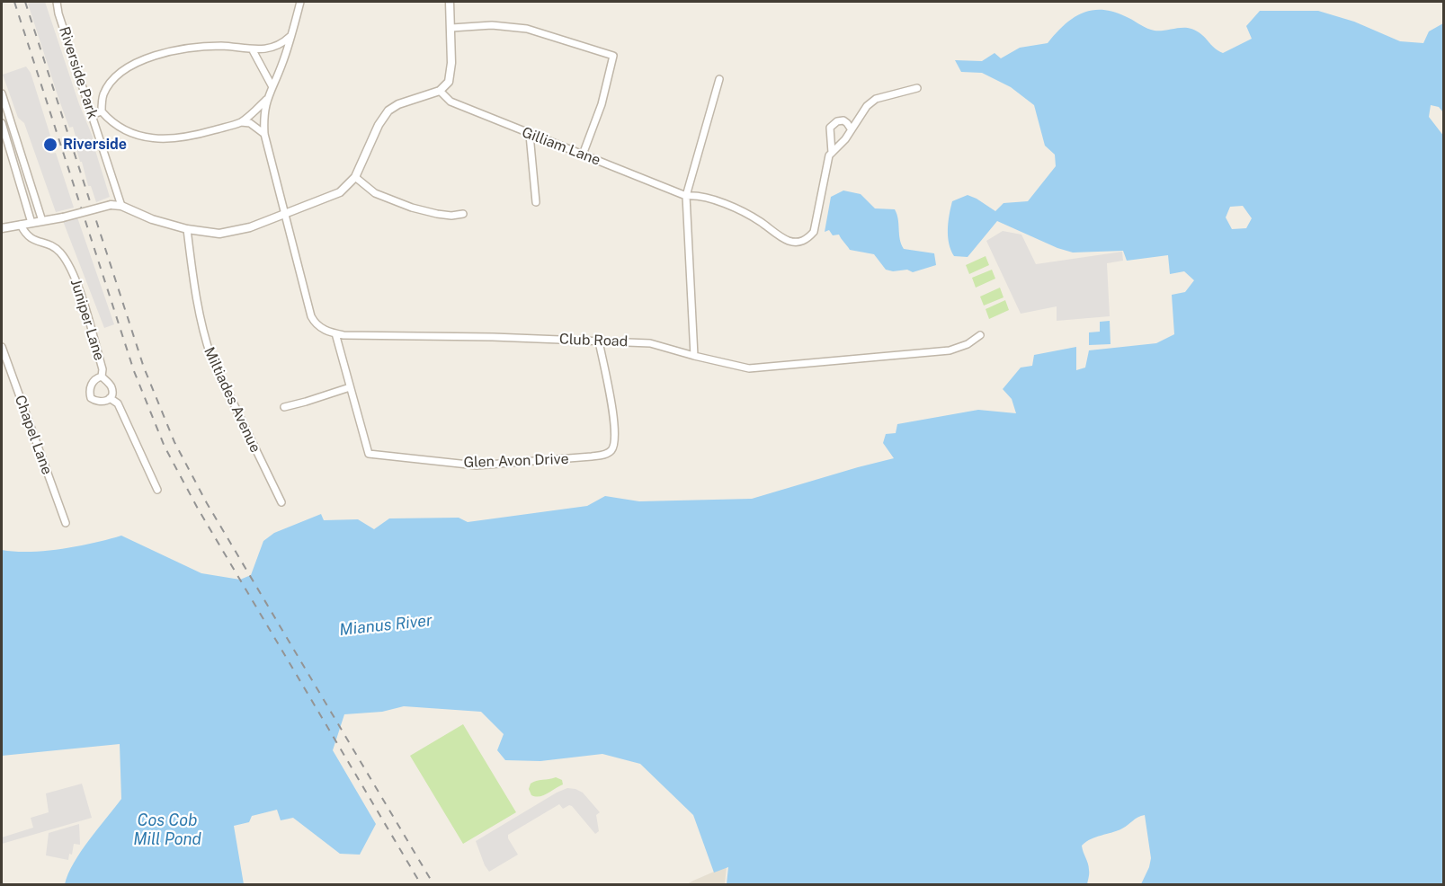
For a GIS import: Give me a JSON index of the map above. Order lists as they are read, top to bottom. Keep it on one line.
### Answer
{"streets":{"street":["Riverside Park","Gilliam Lane","Juniper Lane","Club Road","Miltiades Avenue","Chapel Lane","Glen Avon Drive"]},"crossings":[["Club Road","Glen Avon Drive"]],"water":["Mianus River","Cos Cob Mill Pond"],"places":["Riverside"]}
